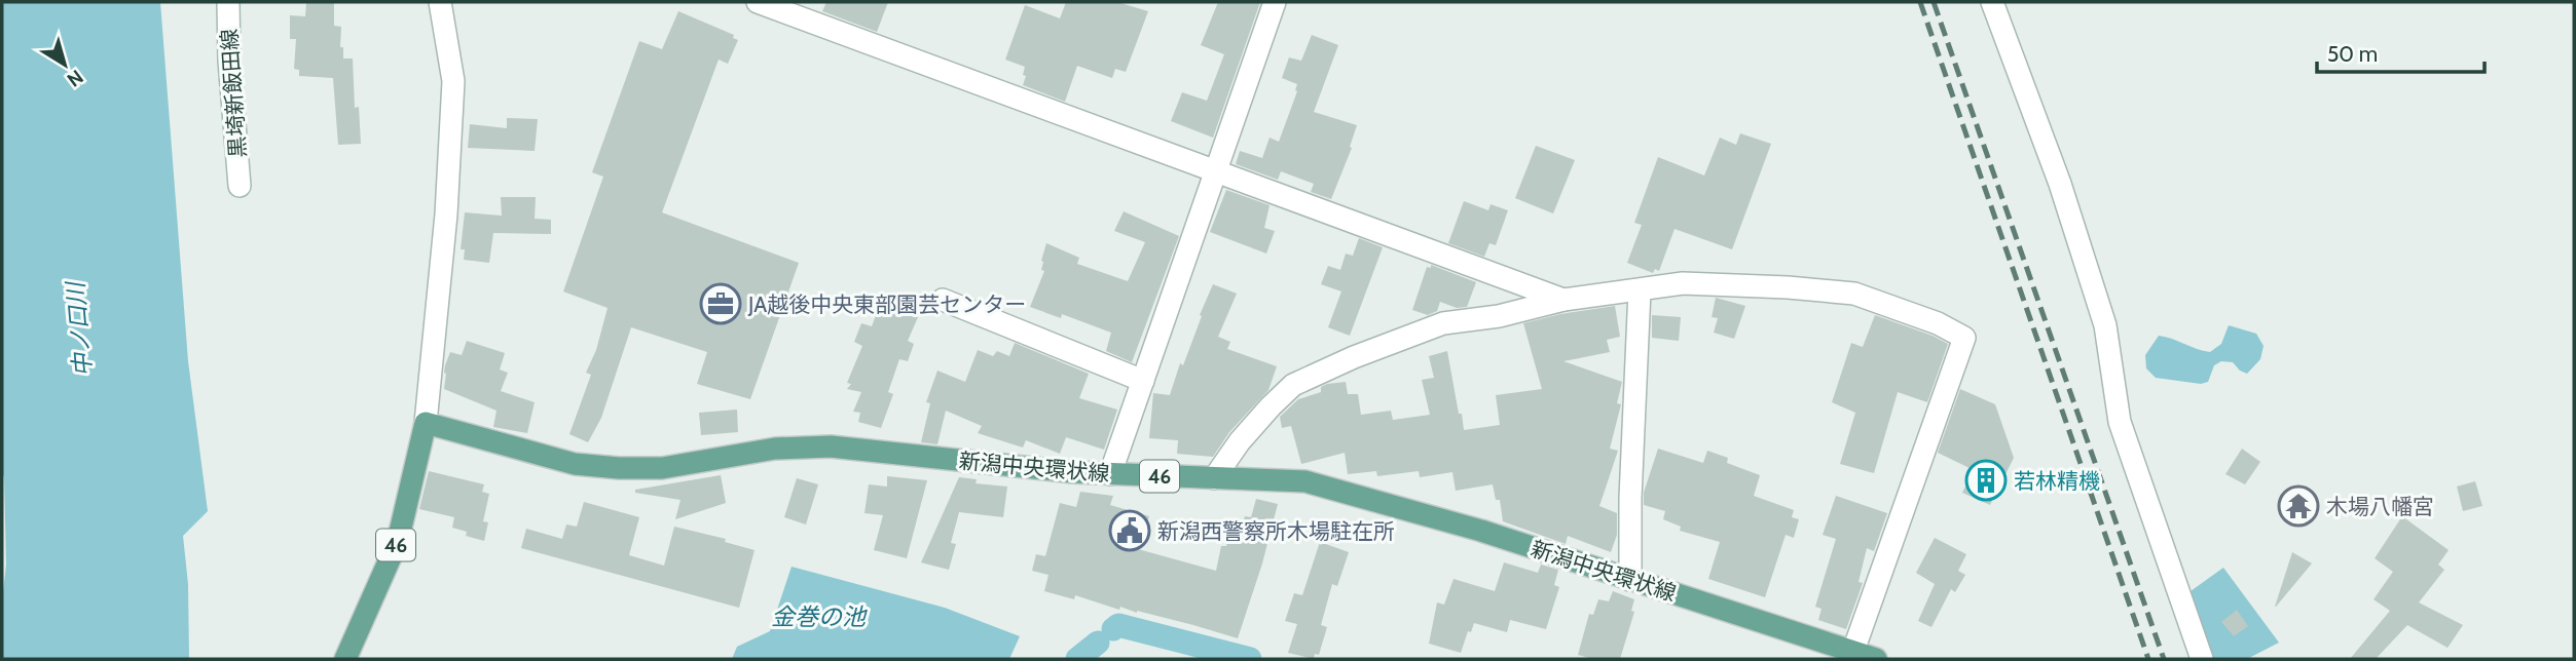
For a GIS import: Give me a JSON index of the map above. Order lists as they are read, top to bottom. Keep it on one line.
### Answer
{"streets":{"main road":["新潟中央環状線","46"],"street":["黒埼新飯田線"]},"crossings":[["新潟中央環状線","46"]],"water":["中ノ口川","金巻の池"],"places":{"office":["JA越後中央東部園芸センター"],"building":["若林精機"],"temple":["木場八幡宮"],"public building":["新潟西警察所木場駐在所"]},"scale_bar":"50 m","north":"bottom right"}
